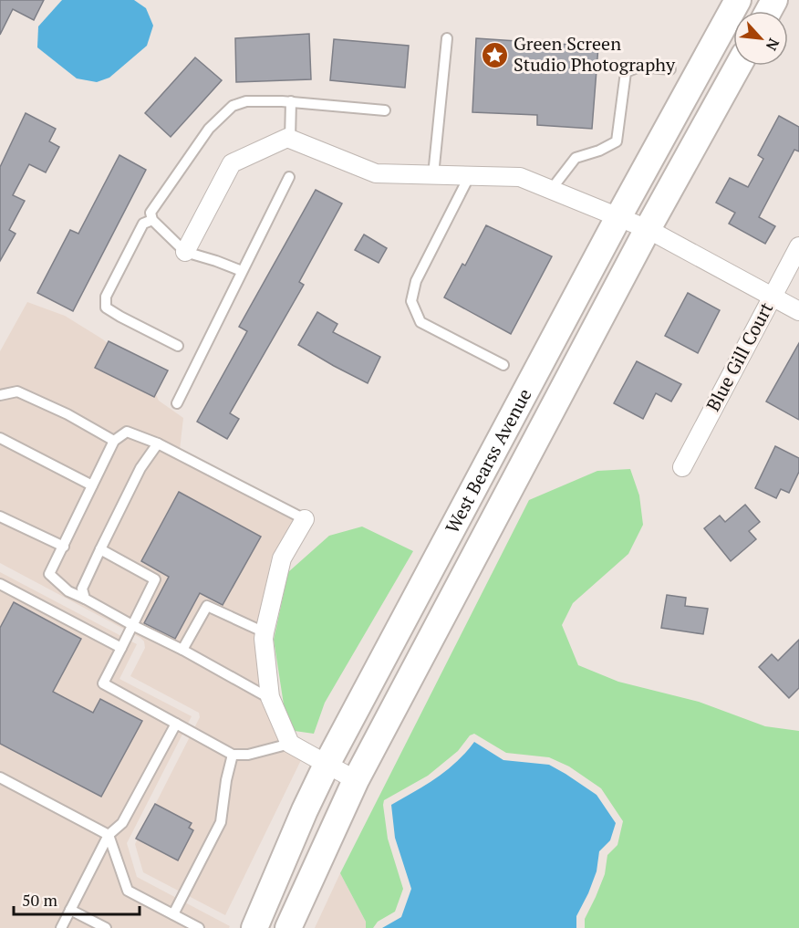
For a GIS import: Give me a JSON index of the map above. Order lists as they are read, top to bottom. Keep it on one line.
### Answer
{"streets":{"main road":["West Bearss Avenue"],"street":["Blue Gill Court"]},"places":{"place":["Green Screen Studio Photography"]},"scale_bar":"50 m","north":"bottom right"}
